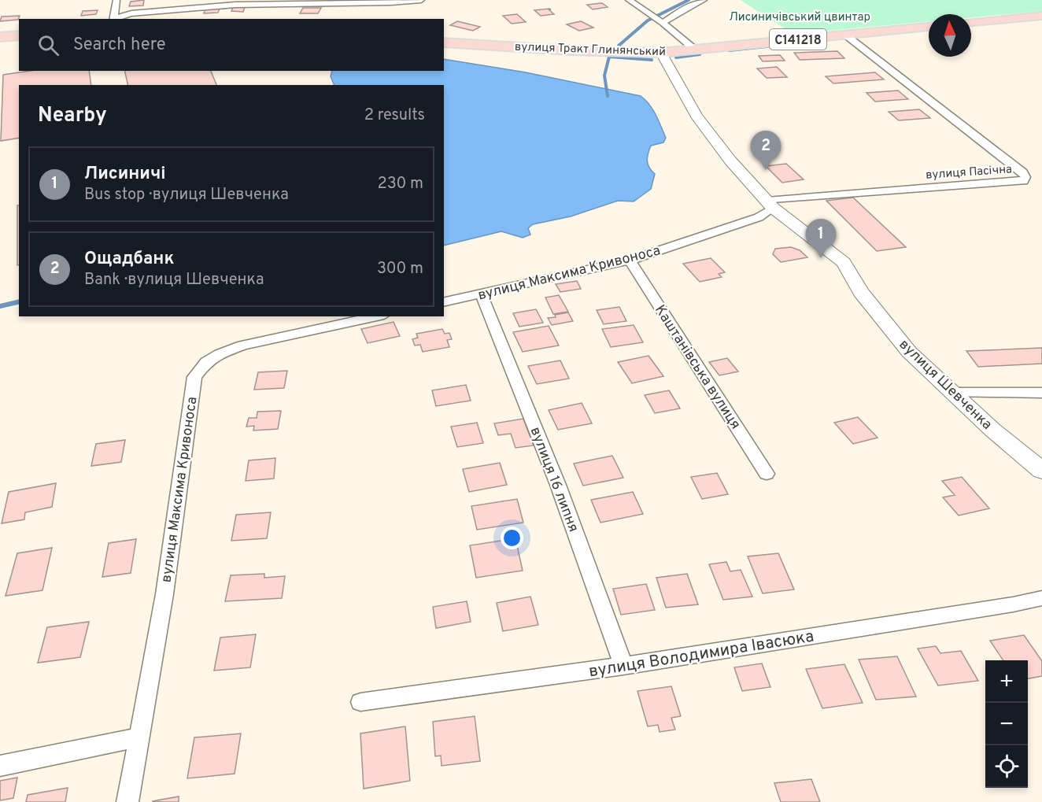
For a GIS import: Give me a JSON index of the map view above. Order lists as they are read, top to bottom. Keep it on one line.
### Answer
{"streets":{"main road":["С141218","вулиця Тракт Глинянський","вулиця Шевченка"],"street":["вулиця Пасічна","вулиця Максима Кривоноса","Каштанівська вулиця","вулиця 16 липня","вулиця Володимира Івасюка"]},"crossings":[["вулиця Тракт Глинянський","вулиця Пасічна"],["вулиця Тракт Глинянський","вулиця Шевченка"],["вулиця Пасічна","вулиця Максима Кривоноса"],["вулиця Пасічна","вулиця Шевченка"],["вулиця Максима Кривоноса","Каштанівська вулиця"],["вулиця Максима Кривоноса","вулиця Шевченка"],["вулиця Максима Кривоноса","вулиця 16 липня"],["вулиця 16 липня","вулиця Володимира Івасюка"]],"parks":["Лисиничівський цвинтар"],"north":"top","page":{"search":"Search here","heading":["Nearby","2 results"],"pins":["2","1"],"list":[{"mark":"1","name":"Лисиничі","note":"Bus stop · вулиця Шевченка","value":"230 m"},{"mark":"2","name":"Ощадбанк","note":"Bank · вулиця Шевченка","value":"300 m"}],"map_buttons":["+","−"]}}
